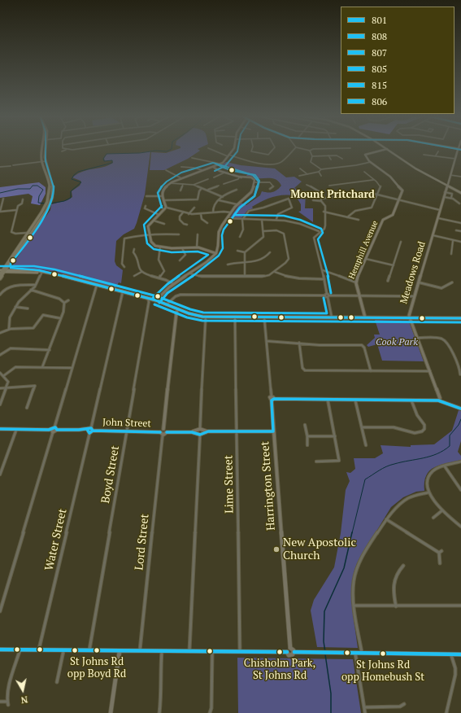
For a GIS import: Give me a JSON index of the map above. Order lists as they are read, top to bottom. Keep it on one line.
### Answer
{"streets":{"street":["Hemphill Avenue","Meadows Road","John Street","Boyd Street","Lime Street","Harrington Street","Water Street","Lord Street"]},"crossings":[["John Street","Boyd Street"],["John Street","Water Street"],["John Street","Lord Street"]],"districts":["Mount Pritchard"],"parks":["Cook Park"],"places":["New Apostolic Church","St Johns Rd opp Boyd Rd","Chisholm Park, St Johns Rd","St Johns Rd opp Homebush St"],"lines":["transit line 801","transit line 808","transit line 806","transit line 815","transit line 807","transit line 805"],"legend":["801","808","807","805","815","806"],"north":"bottom"}
